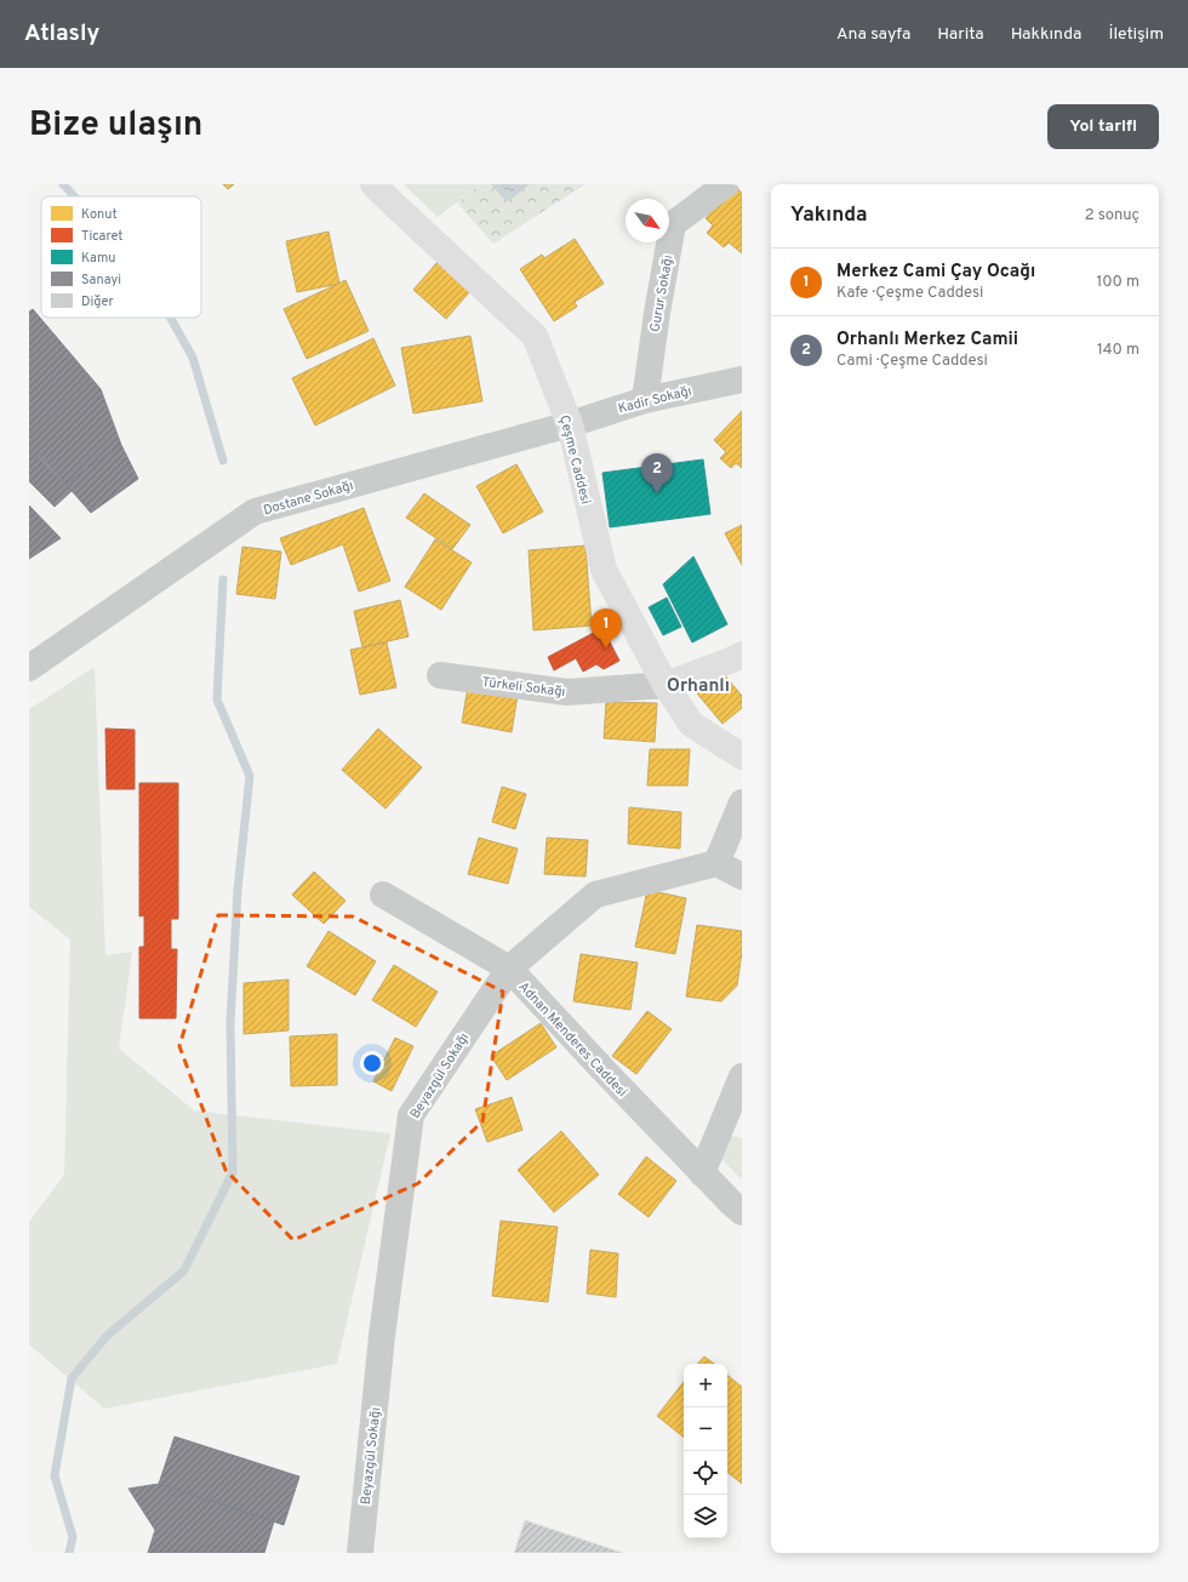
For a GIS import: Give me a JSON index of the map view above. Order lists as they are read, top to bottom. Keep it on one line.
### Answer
{"streets":{"street":["Gurur Sokağı","Kadir Sokağı","Çeşme Caddesi","Dostane Sokağı","Türkeli Sokağı","Adnan Menderes Caddesi","Beyazgül Sokağı"]},"crossings":[["Gurur Sokağı","Kadir Sokağı"],["Kadir Sokağı","Çeşme Caddesi"],["Kadir Sokağı","Dostane Sokağı"],["Çeşme Caddesi","Dostane Sokağı"],["Çeşme Caddesi","Türkeli Sokağı"],["Adnan Menderes Caddesi","Beyazgül Sokağı"]],"districts":["Orhanlı"],"legend":["Konut","Ticaret","Kamu","Sanayi","Diğer"],"north":"bottom right","page":{"header":"Atlasly","nav":["Ana sayfa","Harita","Hakkında","İletişim"],"title":"Bize ulaşın","buttons":"Yol tarifi","heading":["Yakında","2 sonuç"],"list":[{"mark":"1","name":"Merkez Cami Çay Ocağı","note":"Kafe · Çeşme Caddesi","value":"100 m"},{"mark":"2","name":"Orhanlı Merkez Camii","note":"Cami · Çeşme Caddesi","value":"140 m"}],"pins":["2","1"],"map_buttons":["+","−"]}}
